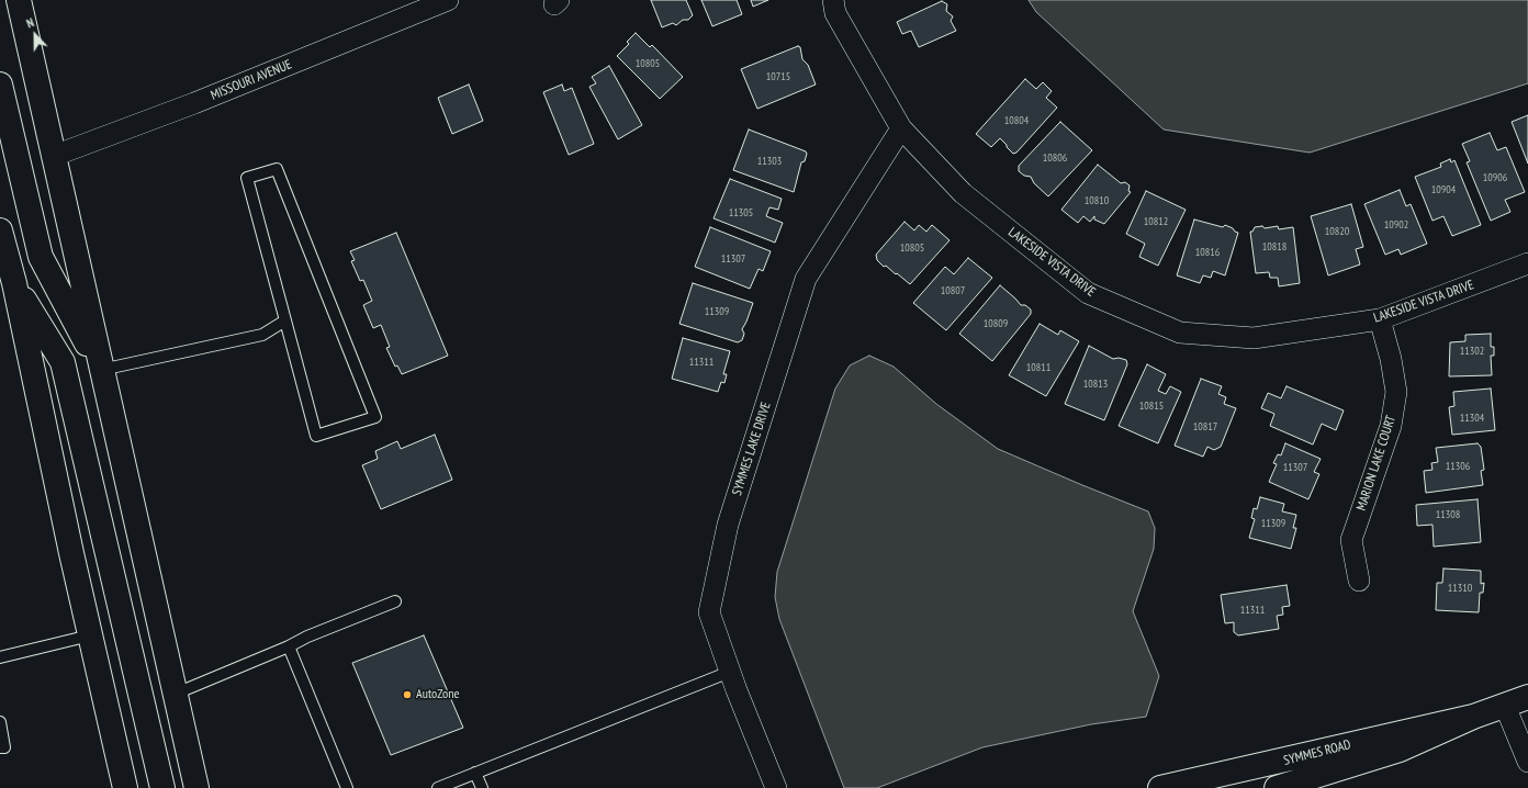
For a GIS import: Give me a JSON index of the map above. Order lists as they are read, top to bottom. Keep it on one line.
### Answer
{"streets":{"main road":["SYMMES ROAD"],"street":["MISSOURI AVENUE","LAKESIDE VISTA DRIVE","SYMMES LAKE DRIVE","MARION LAKE COURT"]},"crossings":[["LAKESIDE VISTA DRIVE","SYMMES LAKE DRIVE"],["LAKESIDE VISTA DRIVE","MARION LAKE COURT"]],"places":["AutoZone"],"house_numbers":["10805","10715","10804","10806","11303","10906","10904","10810","11305","10812","10902","10820","10818","10805","10816","11307","10807","11309","10809","11302","11311","10811","10813","10815","11304","10817","11306","11307","11308","11309","11310","11311"],"north":"top"}
